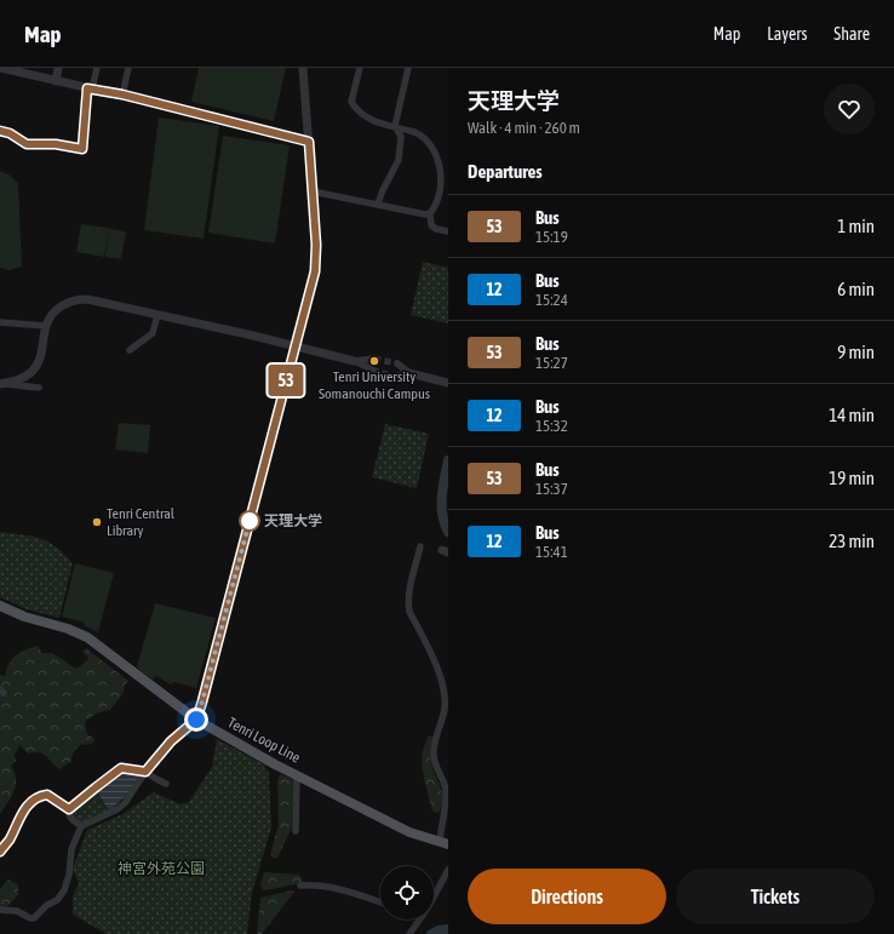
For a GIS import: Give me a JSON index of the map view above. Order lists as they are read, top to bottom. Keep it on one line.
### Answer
{"streets":{"main road":["Tenri Loop Line"]},"parks":["神宮外苑公園"],"places":["Tenri University Somanouchi Campus","天理大学","Tenri Central Library"],"lines":["bus line 53"],"page":{"header":"Map","nav":["Map","Layers","Share"],"on_map":"53","heading":[["天理大学","Walk · 4 min · 260 m"],"Departures"],"list":[{"mark":"53","name":"Bus","note":"15:19","value":"1 min"},{"mark":"12","name":"Bus","note":"15:24","value":"6 min"},{"mark":"53","name":"Bus","note":"15:27","value":"9 min"},{"mark":"12","name":"Bus","note":"15:32","value":"14 min"},{"mark":"53","name":"Bus","note":"15:37","value":"19 min"},{"mark":"12","name":"Bus","note":"15:41","value":"23 min"}],"buttons":["Directions","Tickets"]}}
